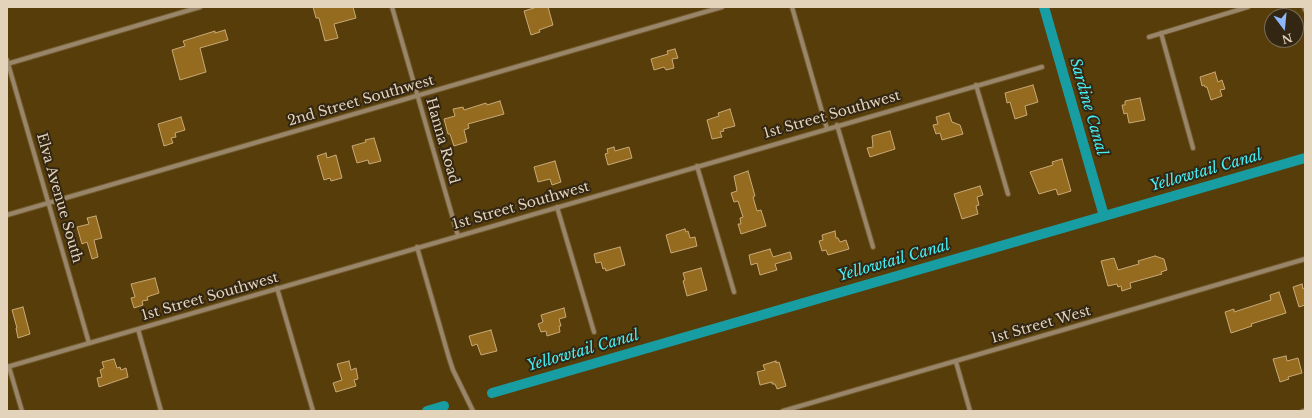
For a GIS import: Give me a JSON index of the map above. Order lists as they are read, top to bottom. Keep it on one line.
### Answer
{"streets":{"street":["2nd Street Southwest","1st Street Southwest","Hanna Road","Elva Avenue South","1st Street West"]},"crossings":[["2nd Street Southwest","Hanna Road"],["2nd Street Southwest","Elva Avenue South"],["1st Street Southwest","Hanna Road"],["1st Street Southwest","Elva Avenue South"]],"water":["Sardine Canal","Yellowtail Canal"],"north":"bottom"}
